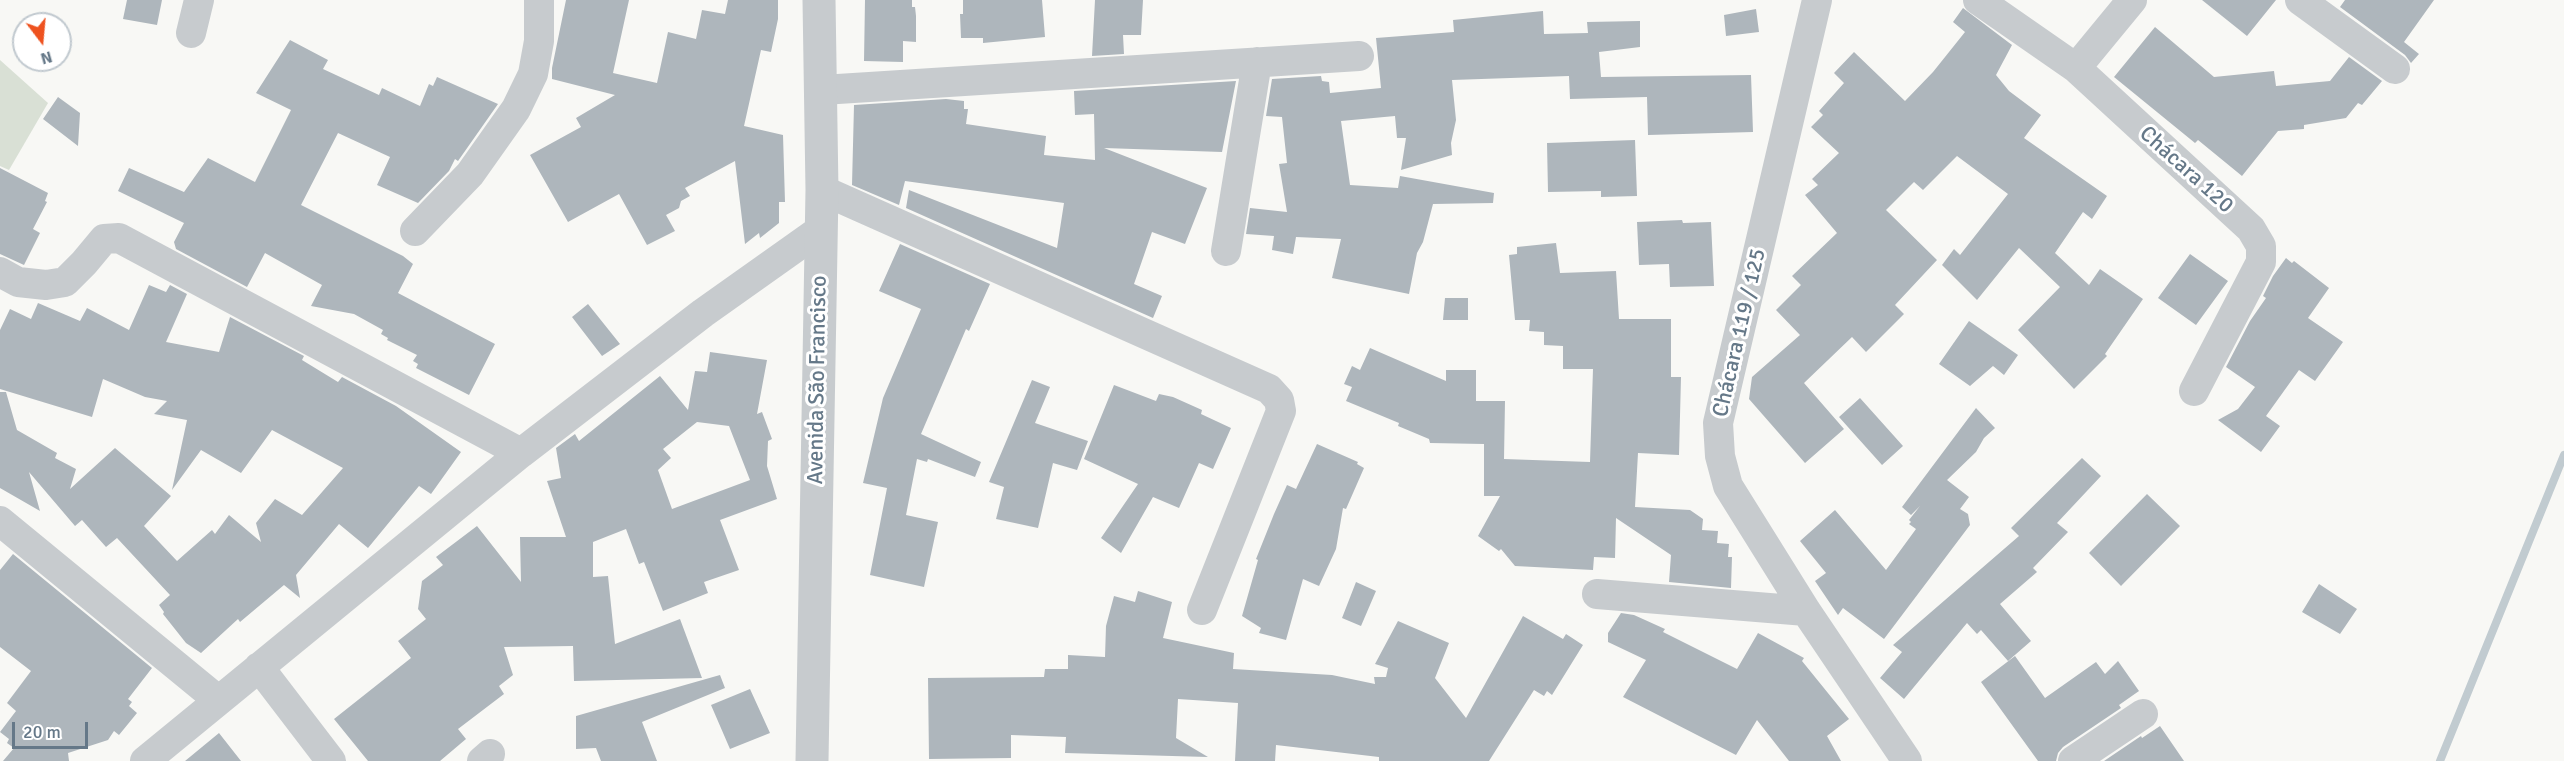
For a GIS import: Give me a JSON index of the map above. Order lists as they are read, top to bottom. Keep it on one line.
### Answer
{"streets":{"street":["Chácara 120","Chácara 119 / 125","Avenida São Francisco"]},"scale_bar":"20 m","north":"bottom"}
